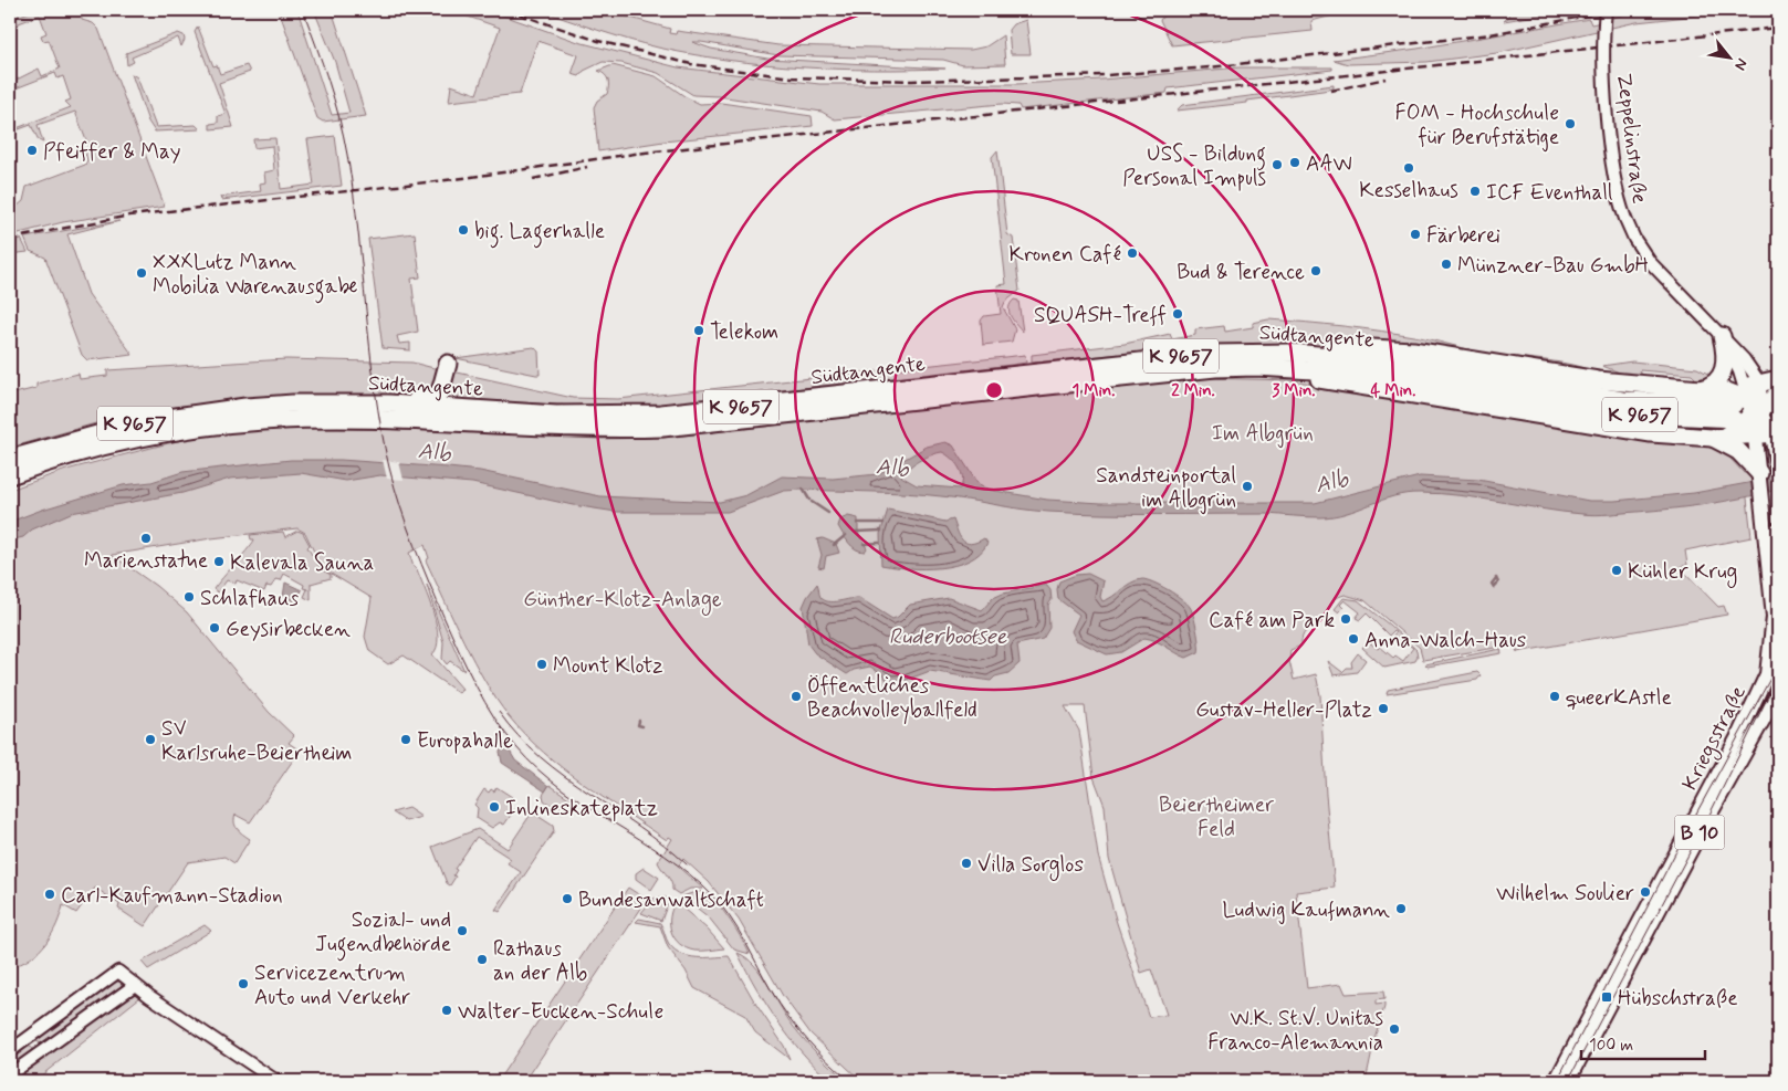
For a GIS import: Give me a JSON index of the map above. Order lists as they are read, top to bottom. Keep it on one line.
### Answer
{"streets":{"highway":["Südtangente","K 9657"],"main road":["Kriegsstraße","B 10"],"street":["Zeppelinstraße"]},"crossings":[["Zeppelinstraße","Südtangente"],["Zeppelinstraße","Kriegsstraße"],["Südtangente","K 9657"],["Südtangente","Kriegsstraße"]],"water":["Alb","Ruderbootsee"],"parks":["Im Albgrün","Günther-Klotz-Anlage","Beiertheimer Feld"],"places":{"other":["FOM - Hochschule für Berufstätige","Pfeiffer & May","AAW","USS - Bildung Personal Impuls","Kesselhaus","ICF Eventhall","big. Lagerhalle","Färberei","Kronen Café","Münzner-Bau GmbH","Bud & Terence","XXXLutz Mann Mobilia Warenausgabe","SQUASH-Treff","Telekom","Sandsteinportal im Albgrün","Marienstatue","Kalevala Sauna","Kühler Krug","Schlafhaus","Café am Park","Geysirbecken","Anna-Walch-Haus","Mount Klotz","Öffentliches Beachvolleyballfeld","queerKAstle","Gustav-Heller-Platz","SV Karlsruhe-Beiertheim","Europahalle","Inlineskateplatz","Villa Sorglos","Wilhelm Soulier","Carl-Kaufmann-Stadion","Bundesanwaltschaft","Ludwig Kaufmann","Sozial- und Jugendbehörde","Rathaus an der Alb","Servicezentrum Auto und Verkehr","Walter-Eucken-Schule","W.K. St.V. Unitas Franco-Alemannia"],"transit":["Hübschstraße"]},"scale_bar":"100 m","north":"bottom right","rings":["1 Min.","2 Min.","3 Min.","4 Min."]}
